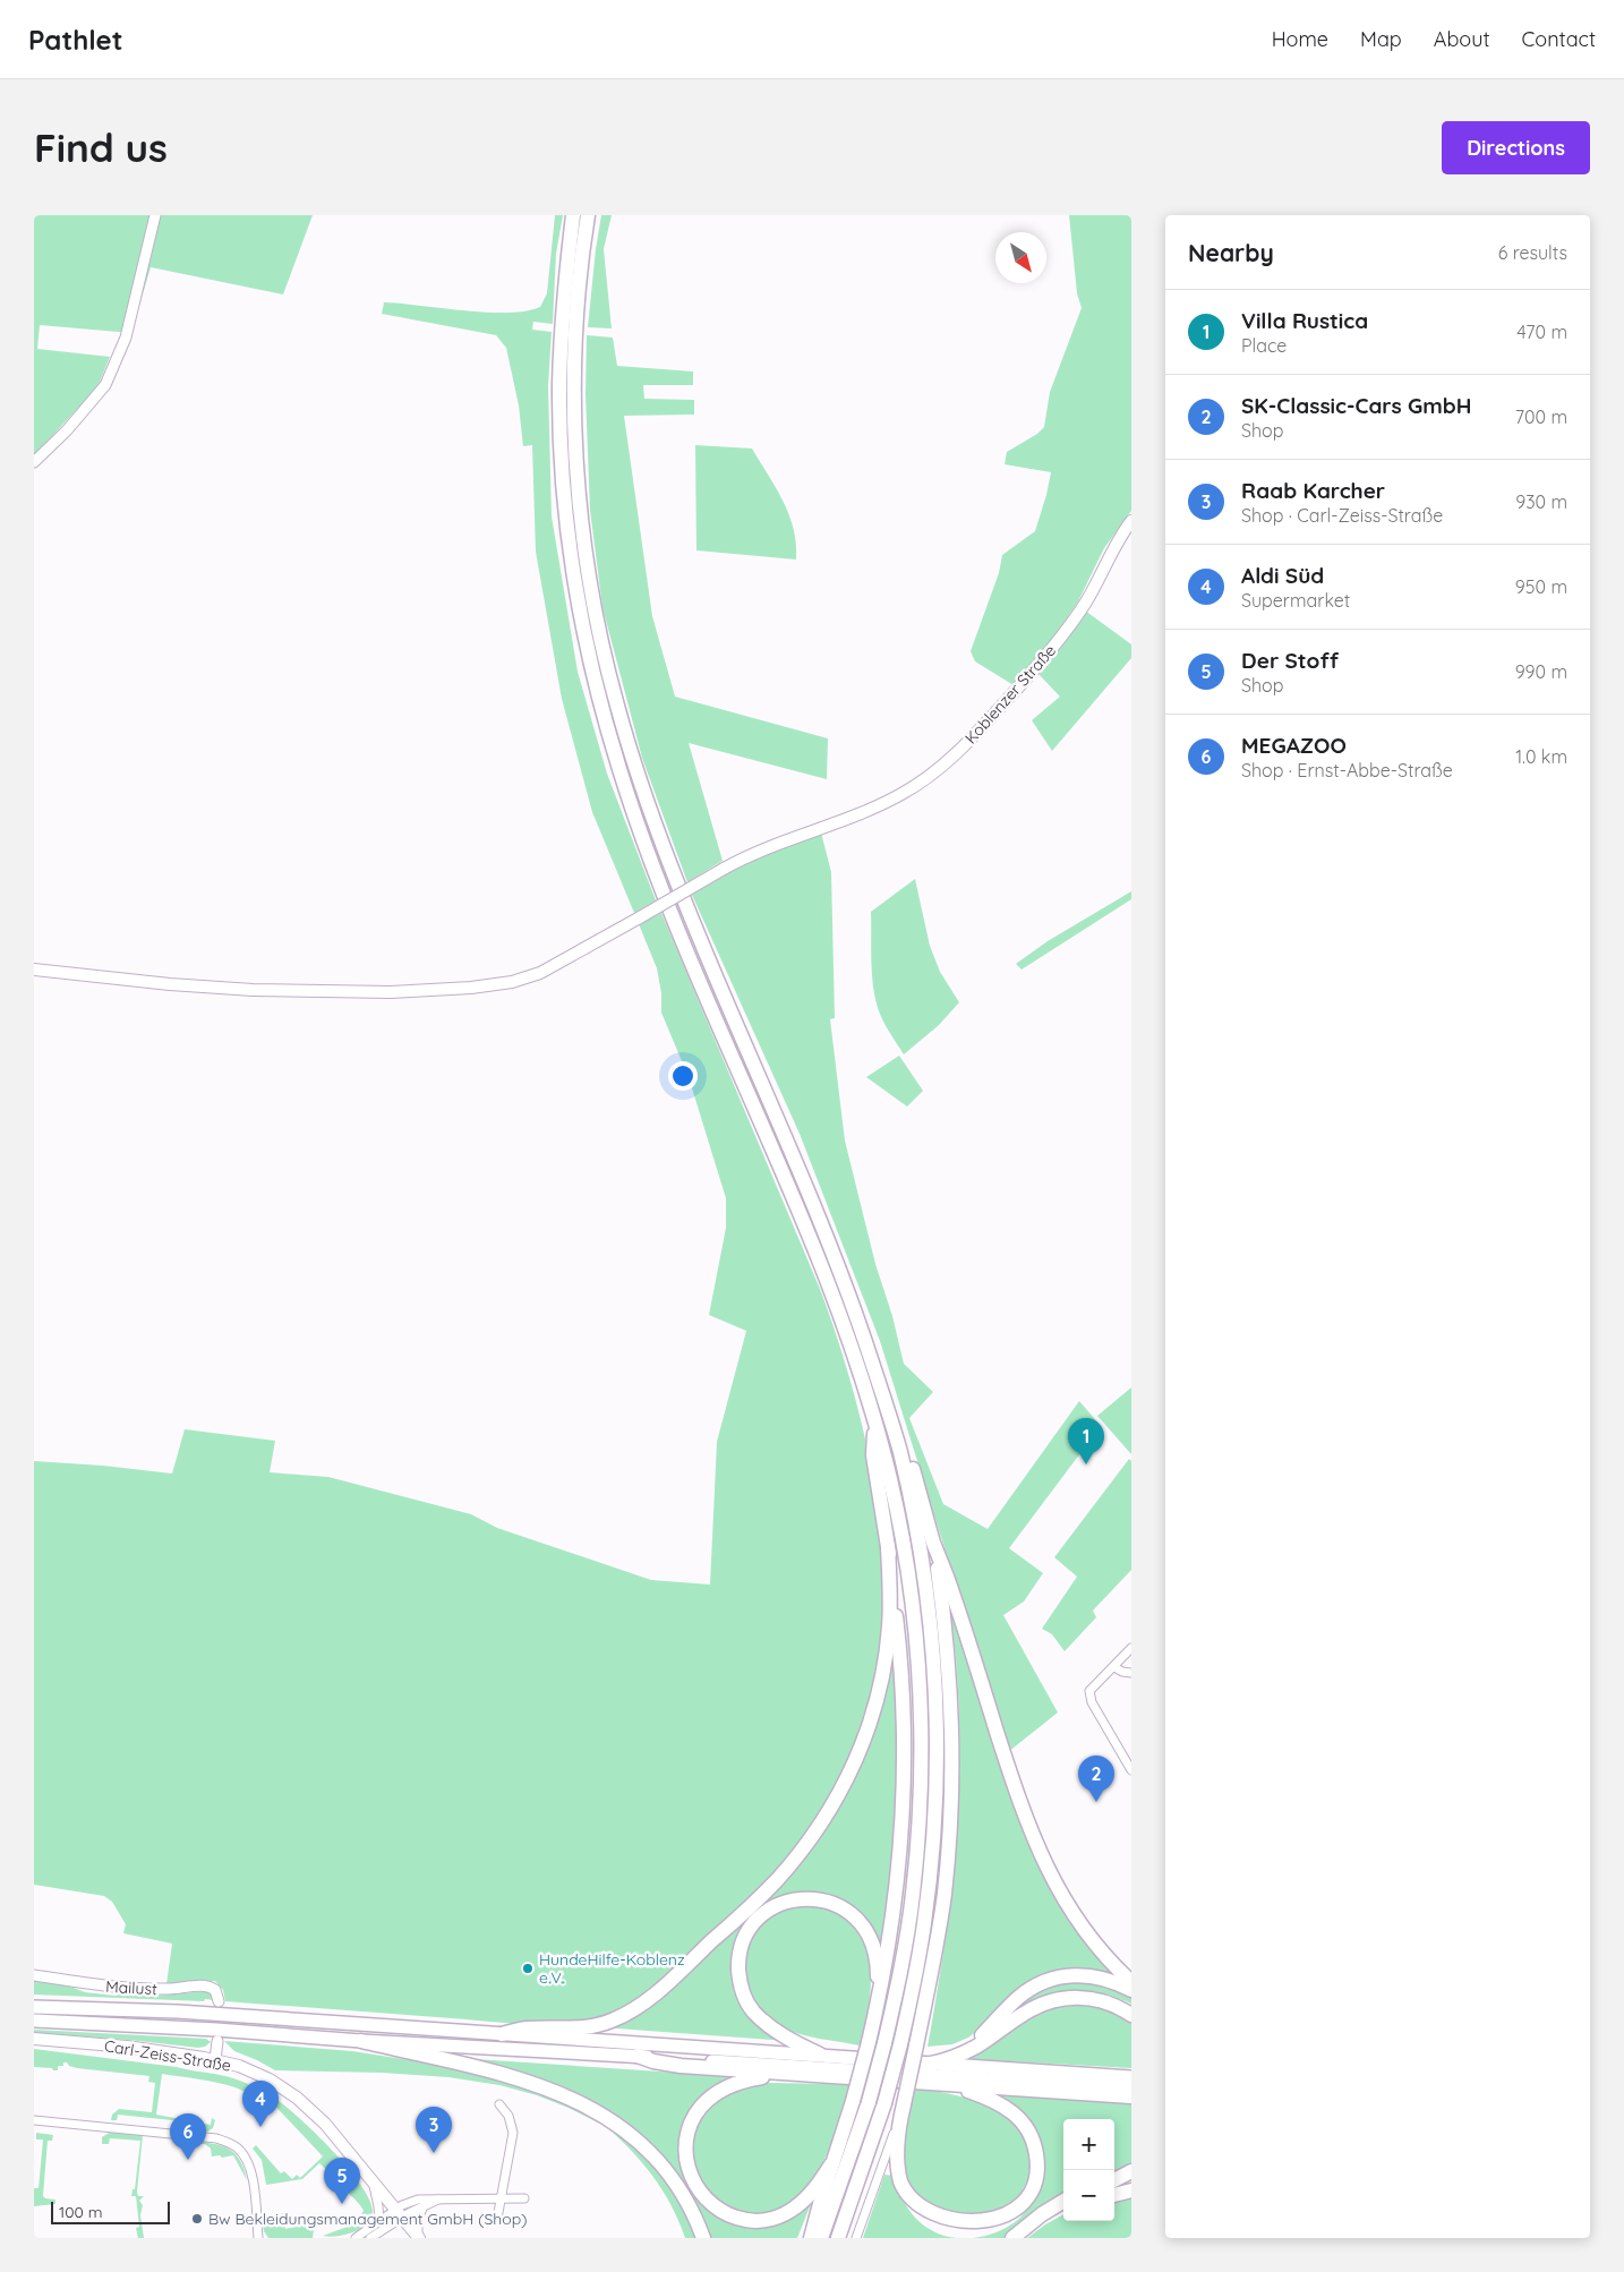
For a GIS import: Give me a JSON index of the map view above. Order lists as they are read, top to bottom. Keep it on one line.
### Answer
{"streets":{"main road":["Koblenzer Straße","Carl-Zeiss-Straße"],"street":["Mailust"]},"places":["HundeHilfe-Koblenz e.V.","Bw Bekleidungsmanagement GmbH (Shop)"],"scale_bar":"100 m","north":"bottom right","page":{"header":"Pathlet","nav":["Home","Map","About","Contact"],"buttons":"Directions","title":"Find us","heading":["Nearby","6 results"],"list":[{"mark":"1","name":"Villa Rustica","note":"Place","value":"470 m"},{"mark":"2","name":"SK-Classic-Cars GmbH","note":"Shop","value":"700 m"},{"mark":"3","name":"Raab Karcher","note":"Shop · Carl-Zeiss-Straße","value":"930 m"},{"mark":"4","name":"Aldi Süd","note":"Supermarket","value":"950 m"},{"mark":"5","name":"Der Stoff","note":"Shop","value":"990 m"},{"mark":"6","name":"MEGAZOO","note":"Shop · Ernst-Abbe-Straße","value":"1.0 km"}],"pins":["1","2","4","3","6","5"],"map_buttons":["+","−"],"scale":"100 m"}}
